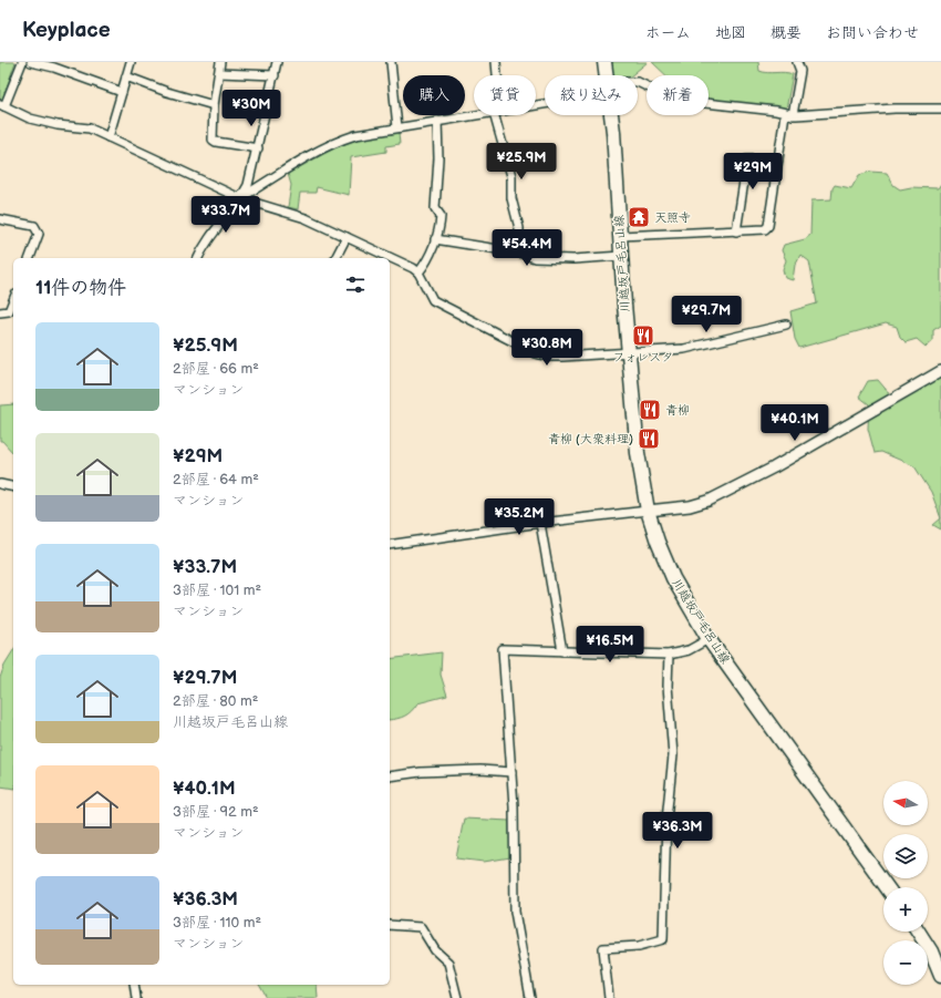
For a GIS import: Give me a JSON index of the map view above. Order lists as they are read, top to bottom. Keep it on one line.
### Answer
{"streets":{"main road":["川越坂戸毛呂山線"]},"places":{"temple":["天照寺"],"restaurant":["フォレスタ","青柳","青柳 (大衆料理)"]},"north":"left","page":{"header":"Keyplace","nav":["ホーム","地図","概要","お問い合わせ"],"chip":["購入","賃貸","絞り込み","新着"],"price":["¥30M","¥25.9M","¥29M","¥33.7M","¥54.4M","¥29.7M","¥30.8M","¥40.1M","¥35.2M","¥16.5M","¥36.3M"],"heading":"11件の物件","list":[{"name":"¥25.9M","note":"2部屋 · 66 m² · マンション"},{"name":"¥29M","note":"2部屋 · 64 m² · マンション"},{"name":"¥33.7M","note":"3部屋 · 101 m² · マンション"},{"name":"¥29.7M","note":"2部屋 · 80 m² · 川越坂戸毛呂山線"},{"name":"¥40.1M","note":"3部屋 · 92 m² · マンション"},{"name":"¥36.3M","note":"3部屋 · 110 m² · マンション"}],"map_buttons":["+","−"]}}
